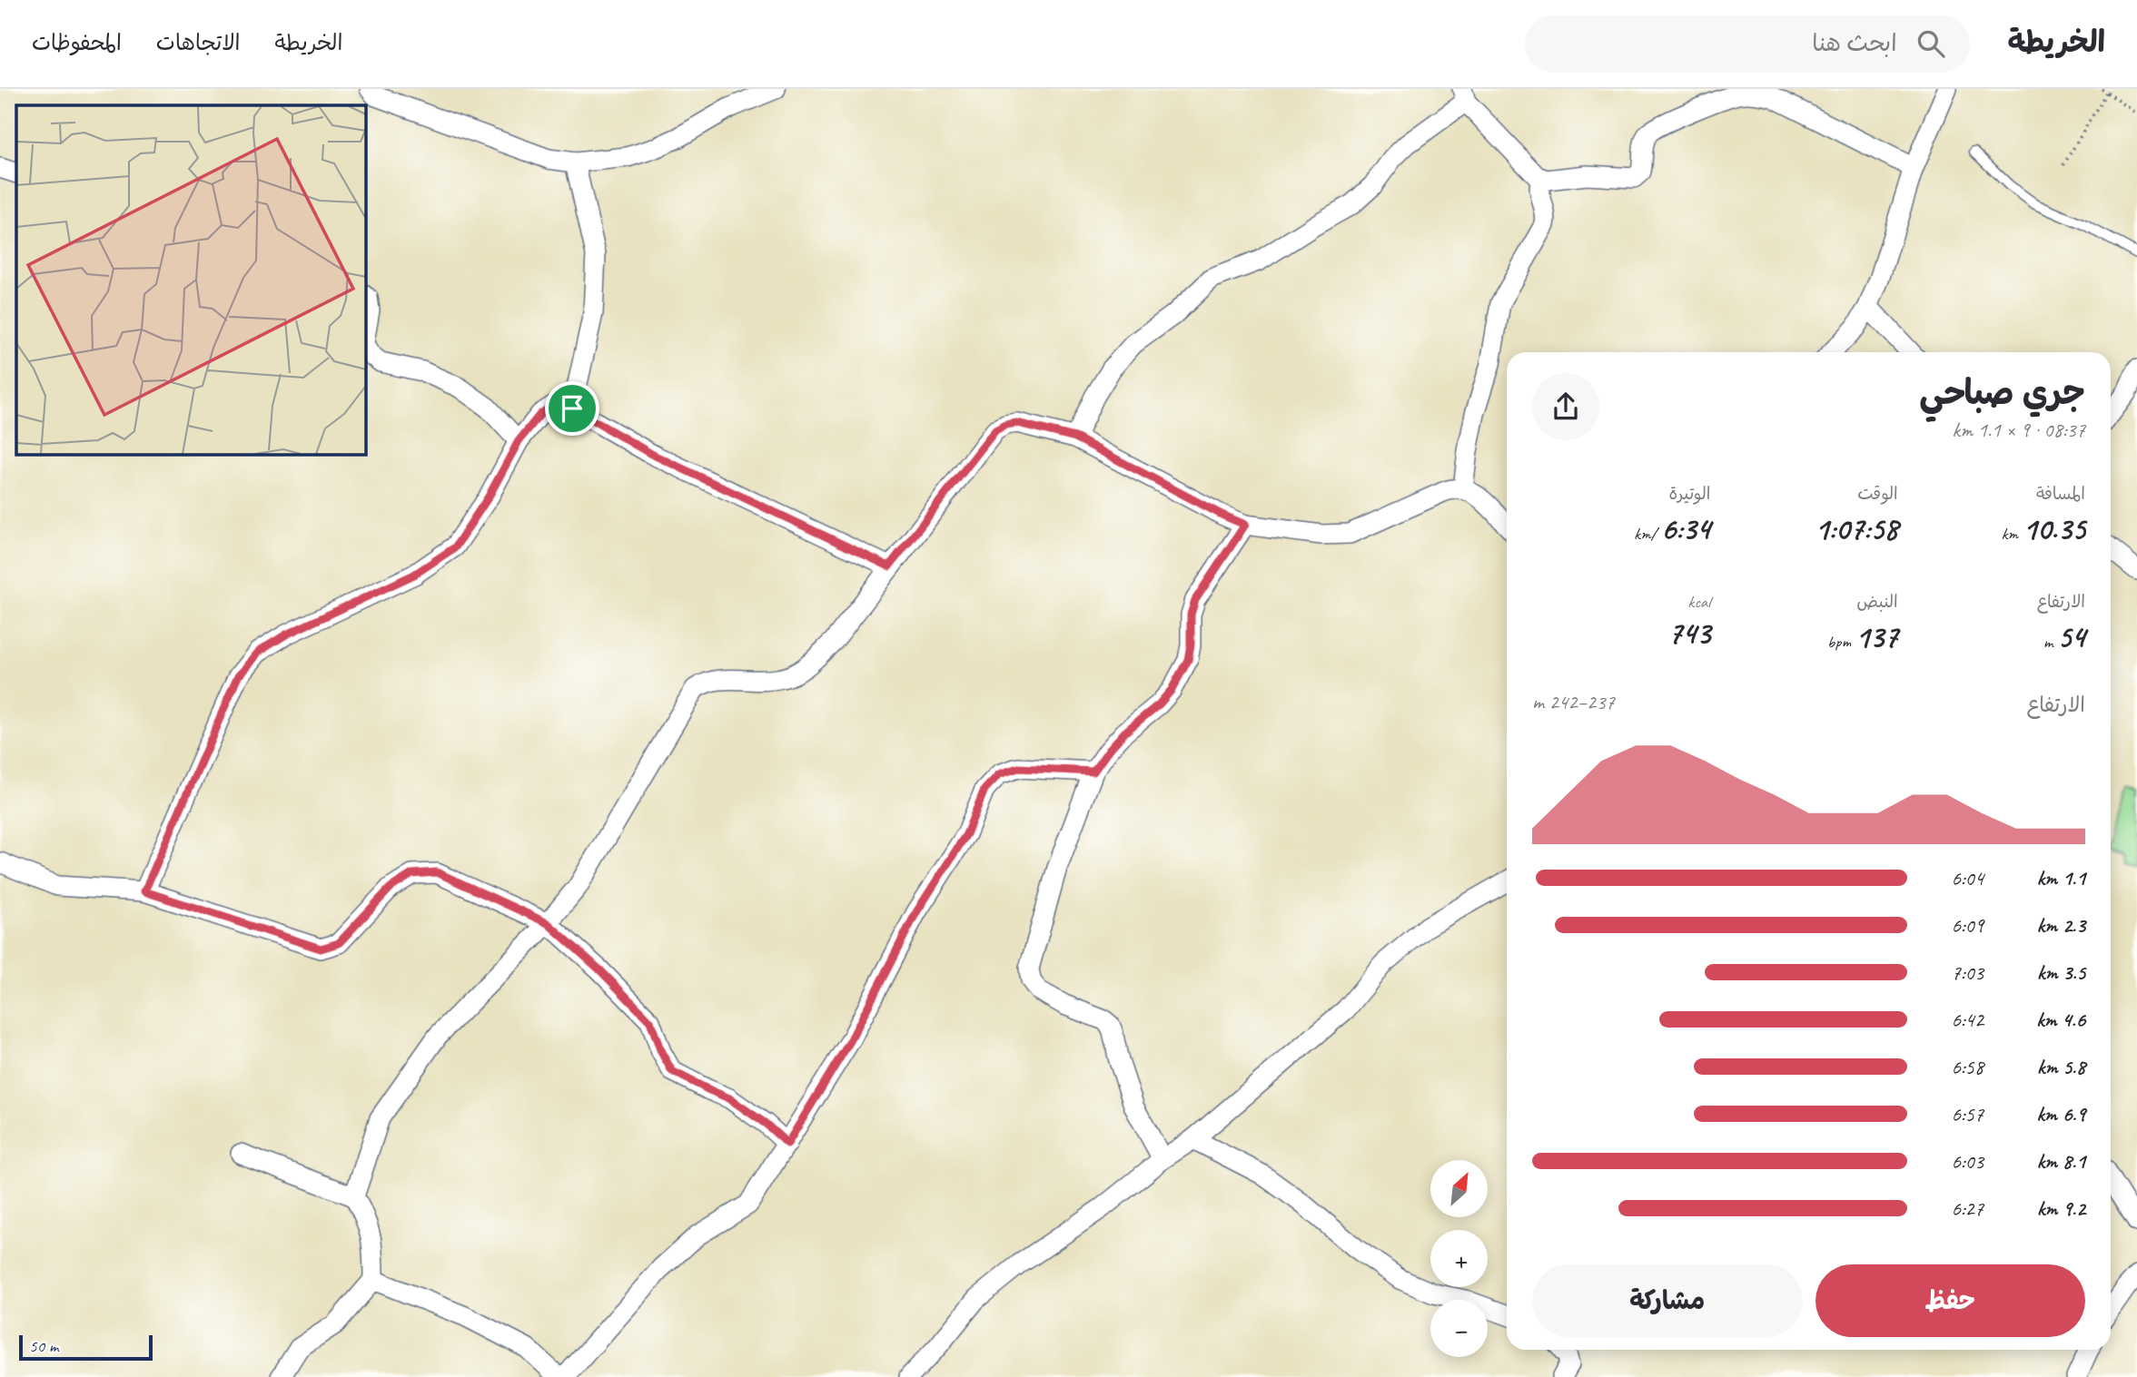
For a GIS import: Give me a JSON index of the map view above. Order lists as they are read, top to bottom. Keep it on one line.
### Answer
{"scale_bar":"50 m","north":"top right","page":{"header":"الخريطة","search":"ابحث هنا","nav":["الخريطة","الاتجاهات","المحفوظات"],"heading":["جري صباحي","08:37 · 9 × 1.1 km"],"stats":[["المسافة","10.35 km"],["الوقت","1:07:58"],["الوتيرة","6:34 /km"],["الارتفاع","54 m"],["النبض","137 bpm"],["kcal","743"]],"chart":["الارتفاع","237–242 m"],"list":[{"name":"1.1 km","note":"6:04"},{"name":"2.3 km","note":"6:09"},{"name":"3.5 km","note":"7:03"},{"name":"4.6 km","note":"6:42"},{"name":"5.8 km","note":"6:58"},{"name":"6.9 km","note":"6:57"},{"name":"8.1 km","note":"6:03"},{"name":"9.2 km","note":"6:27"}],"map_buttons":["+","−"],"buttons":["حفظ","مشاركة"],"scale":"50 m"}}
